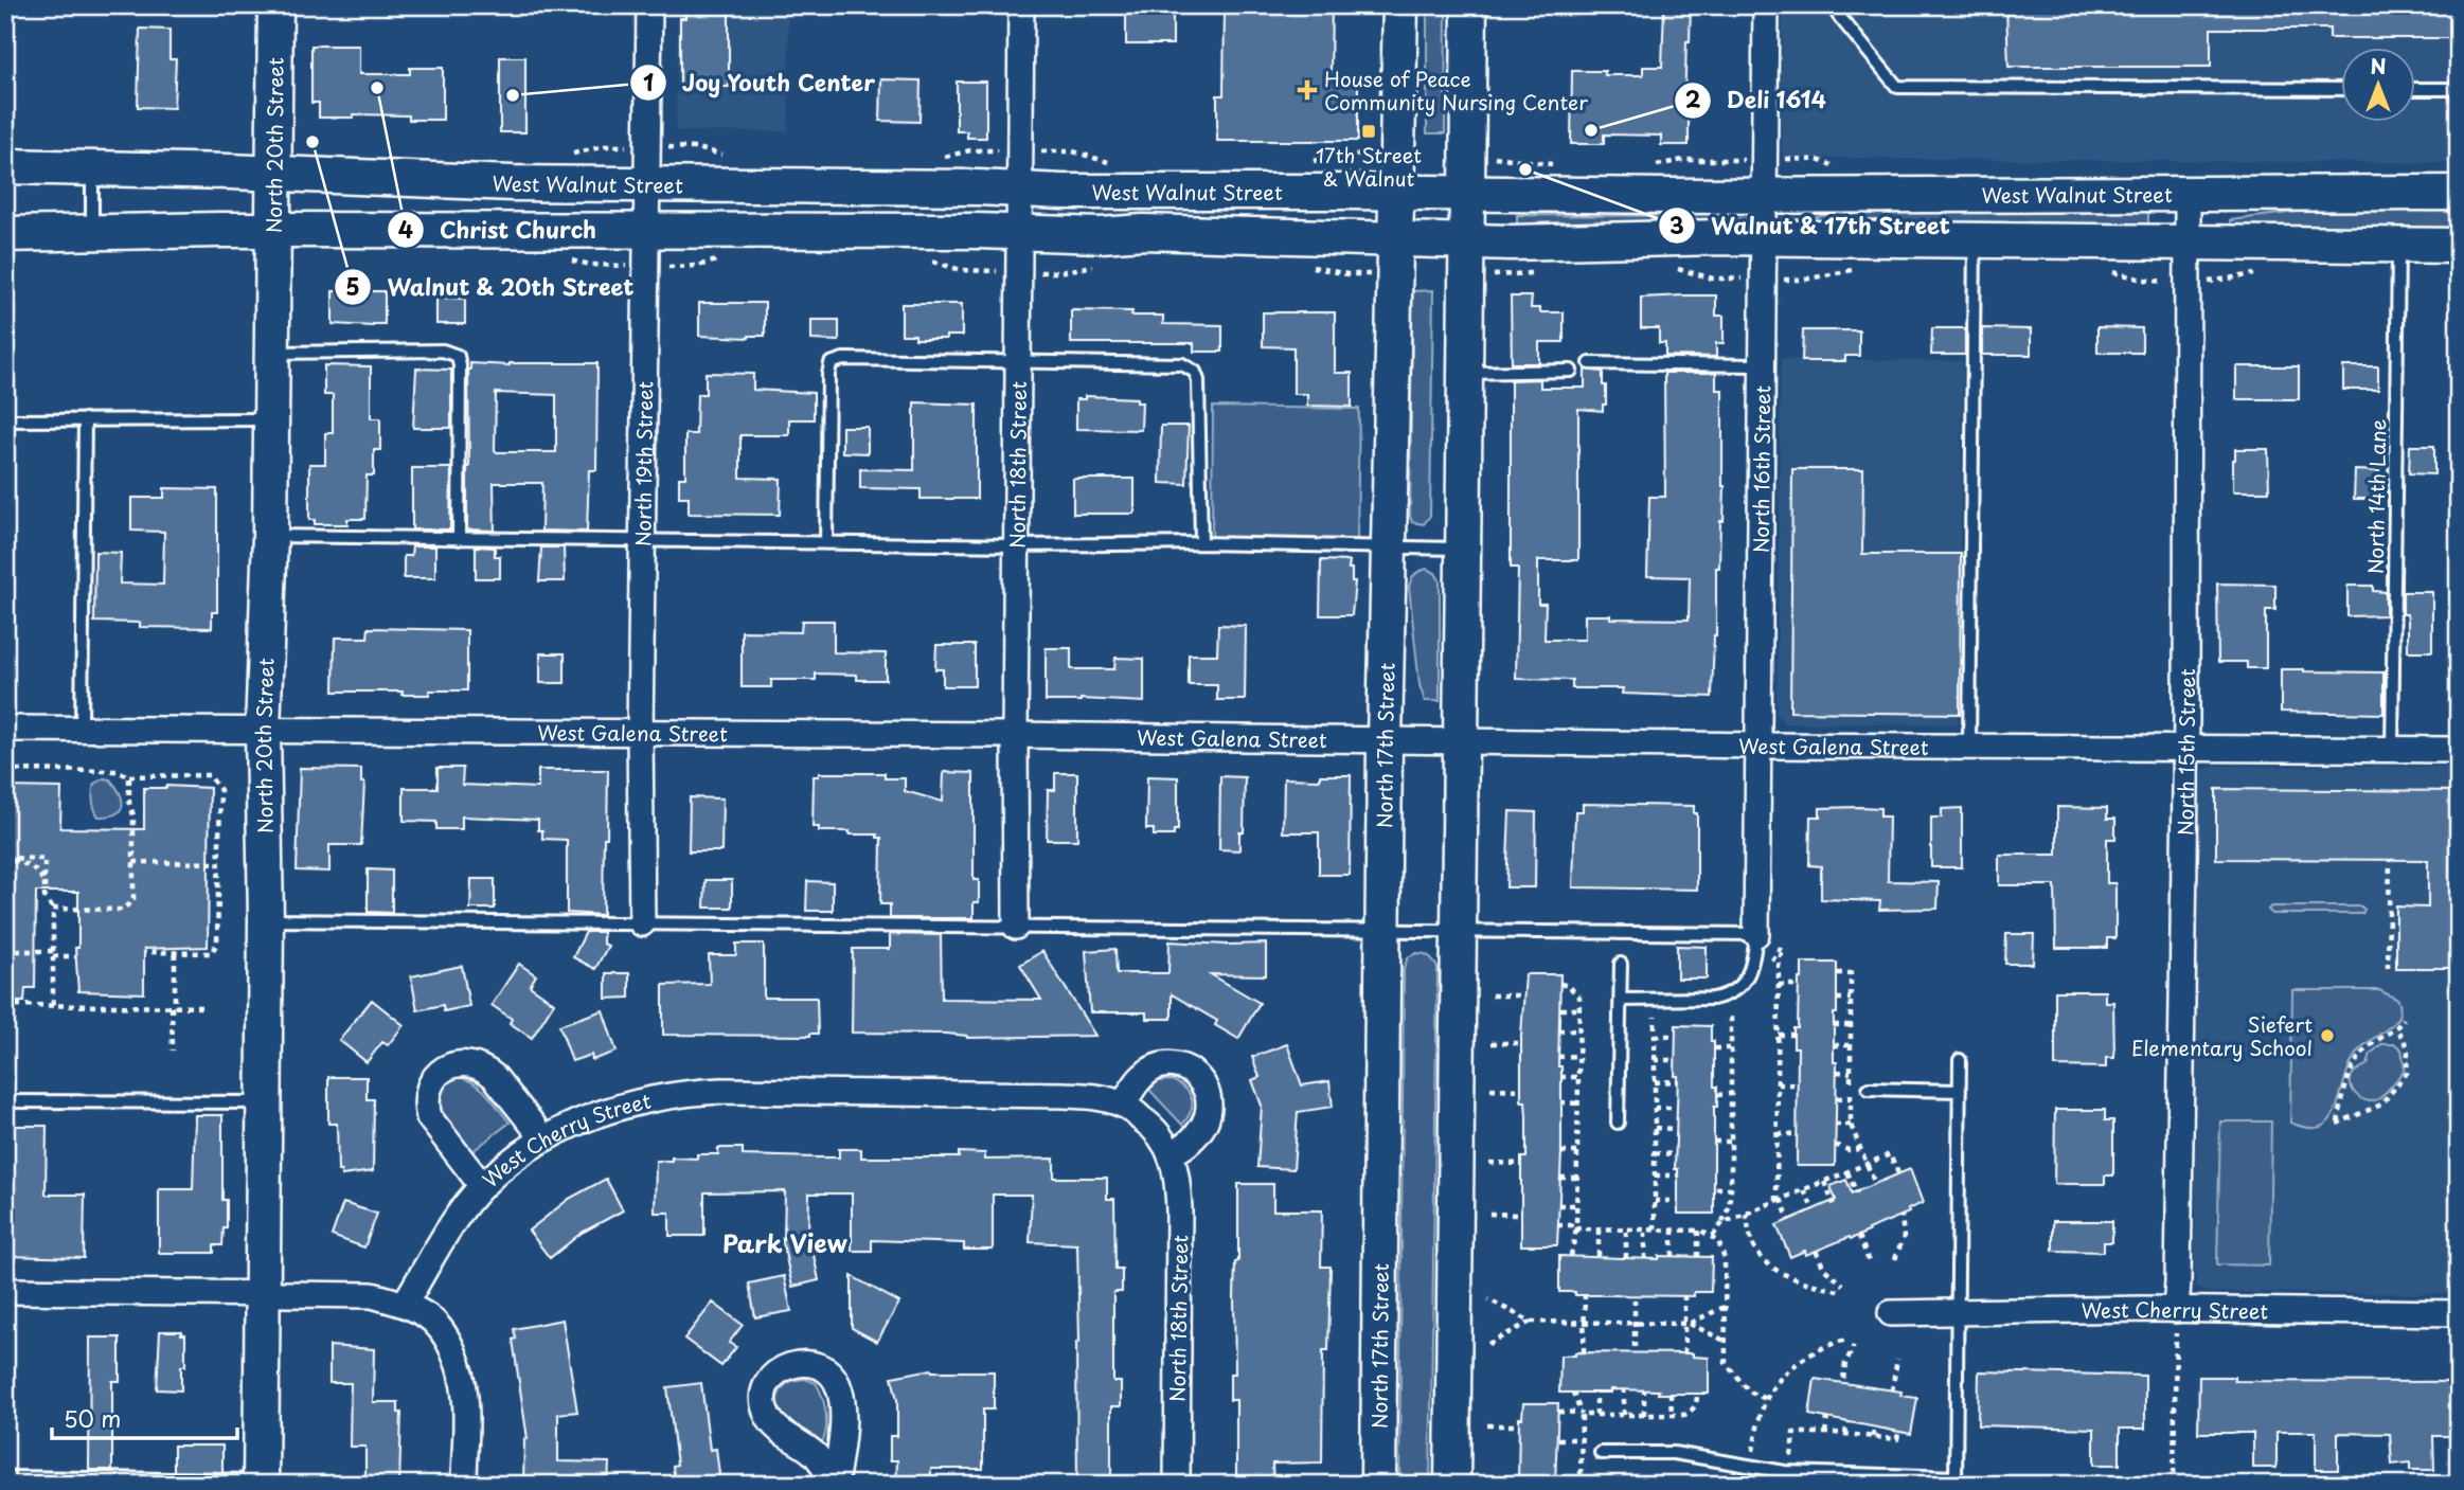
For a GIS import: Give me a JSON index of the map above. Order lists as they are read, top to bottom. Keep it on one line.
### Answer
{"streets":{"main road":["North 20th Street","West Walnut Street","North 17th Street"],"street":["North 19th Street","North 18th Street","North 16th Street","West Galena Street","North 15th Street","West Cherry Street"],"lane":["North 14th Lane"]},"crossings":[["North 20th Street","West Walnut Street"],["North 20th Street","West Galena Street"],["West Walnut Street","North 19th Street"],["West Walnut Street","North 18th Street"],["West Walnut Street","North 16th Street"],["West Walnut Street","North 14th Lane"],["West Walnut Street","North 17th Street"],["West Walnut Street","North 15th Street"],["North 19th Street","West Galena Street"],["North 18th Street","West Galena Street"],["North 18th Street","West Cherry Street"],["North 16th Street","West Galena Street"],["North 14th Lane","West Galena Street"],["West Galena Street","North 17th Street"],["West Galena Street","North 15th Street"],["North 15th Street","West Cherry Street"]],"districts":["Park View"],"places":{"other":["Christ Church","Joy Youth Center","Deli 1614","Walnut & 20th Street","Walnut & 17th Street","Siefert Elementary School"],"health":["House of Peace Community Nursing Center"],"transit":["17th Street & Walnut"]},"scale_bar":"50 m","north":"top"}
